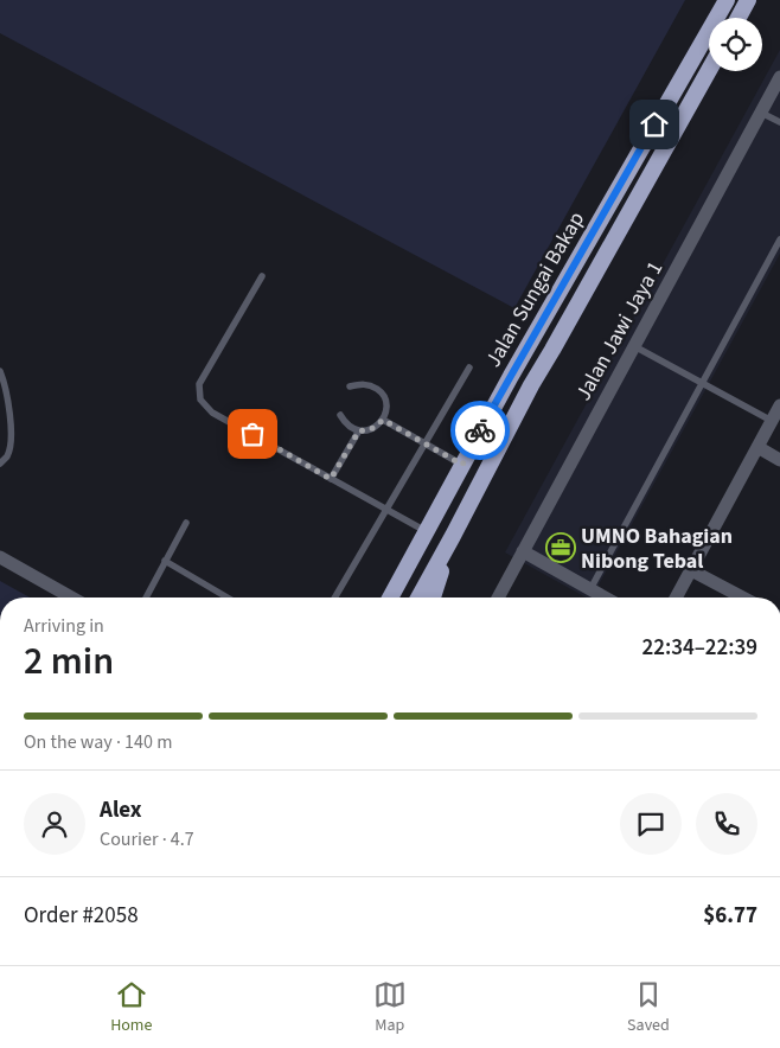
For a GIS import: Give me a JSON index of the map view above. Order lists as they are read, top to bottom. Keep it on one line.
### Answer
{"streets":{"highway":["Jalan Sungai Bakap"],"street":["Jalan Jawi Jaya 1"]},"places":{"office":["UMNO Bahagian Nibong Tebal"]},"page":{"heading":["2 min","Arriving in","22:34–22:39"],"panel":["Alex","Courier · 4.7","Order #2058","$6.77"],"bar":"On the way · 140 m","tabs":["Home","Map","Saved"]}}
